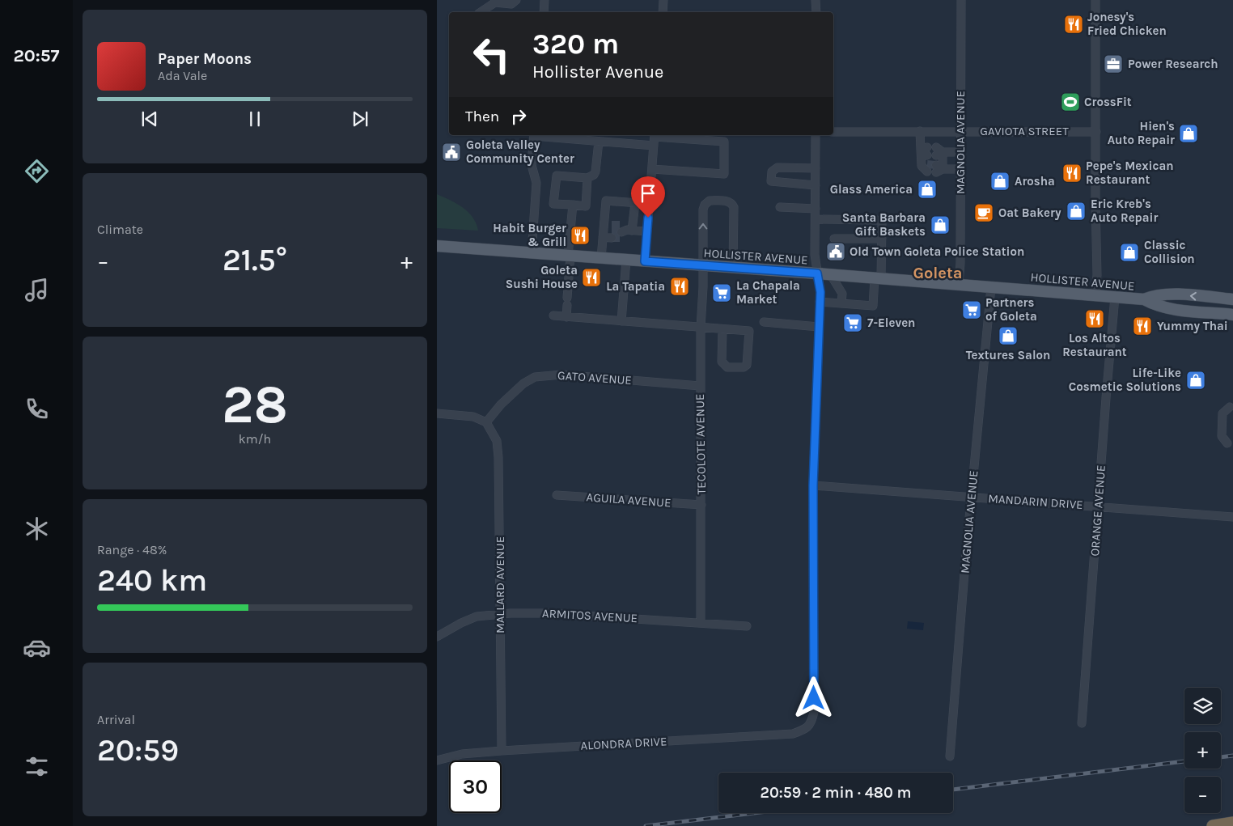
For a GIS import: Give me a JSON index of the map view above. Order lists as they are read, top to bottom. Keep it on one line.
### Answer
{"streets":{"main road":["HOLLISTER AVENUE"],"street":["GAVIOTA STREET","MAGNOLIA AVENUE","GATO AVENUE","TECOLOTE AVENUE","AGUILA AVENUE","MANDARIN DRIVE","ORANGE AVENUE","MALLARD AVENUE","ARMITOS AVENUE","ALONDRA DRIVE"]},"crossings":[["GAVIOTA STREET","MAGNOLIA AVENUE"],["MAGNOLIA AVENUE","HOLLISTER AVENUE"],["MAGNOLIA AVENUE","MANDARIN DRIVE"],["HOLLISTER AVENUE","TECOLOTE AVENUE"],["HOLLISTER AVENUE","ORANGE AVENUE"],["GATO AVENUE","TECOLOTE AVENUE"],["GATO AVENUE","MALLARD AVENUE"],["TECOLOTE AVENUE","AGUILA AVENUE"],["TECOLOTE AVENUE","ARMITOS AVENUE"],["MANDARIN DRIVE","ORANGE AVENUE"],["MANDARIN DRIVE","ALONDRA DRIVE"],["MALLARD AVENUE","ARMITOS AVENUE"],["MALLARD AVENUE","ALONDRA DRIVE"]],"districts":["Goleta"],"places":{"restaurant":["Jonesy's Fried Chicken","Pepe's Mexican Restaurant","Habit Burger & Grill","Goleta Sushi House","La Tapatia","Los Altos Restaurant","Yummy Thai"],"office":["Power Research"],"sports":["CrossFit"],"shop":["Hien's Auto Repair","Arosha","Glass America","Eric Kreb's Auto Repair","Santa Barbara Gift Baskets","Classic Collision","Textures Salon","Life-Like Cosmetic Solutions"],"public building":["Goleta Valley Community Center","Old Town Goleta Police Station"],"cafe":["Oat Bakery"],"supermarket":["La Chapala Market","Partners of Goleta","7-Eleven"]},"page":{"tabs":"20:57","turn":["320 m","Hollister Avenue"],"song":["Paper Moons","Ada Vale"],"then":"Then","tile":["Climate",["28","km/h"],["Range · 48%","240 km"],["Arrival","20:59"]],"heat":["−","21.5°","+"],"map_buttons":["+","−"],"limit":"30","trip":"20:59 · 2 min · 480 m"}}
